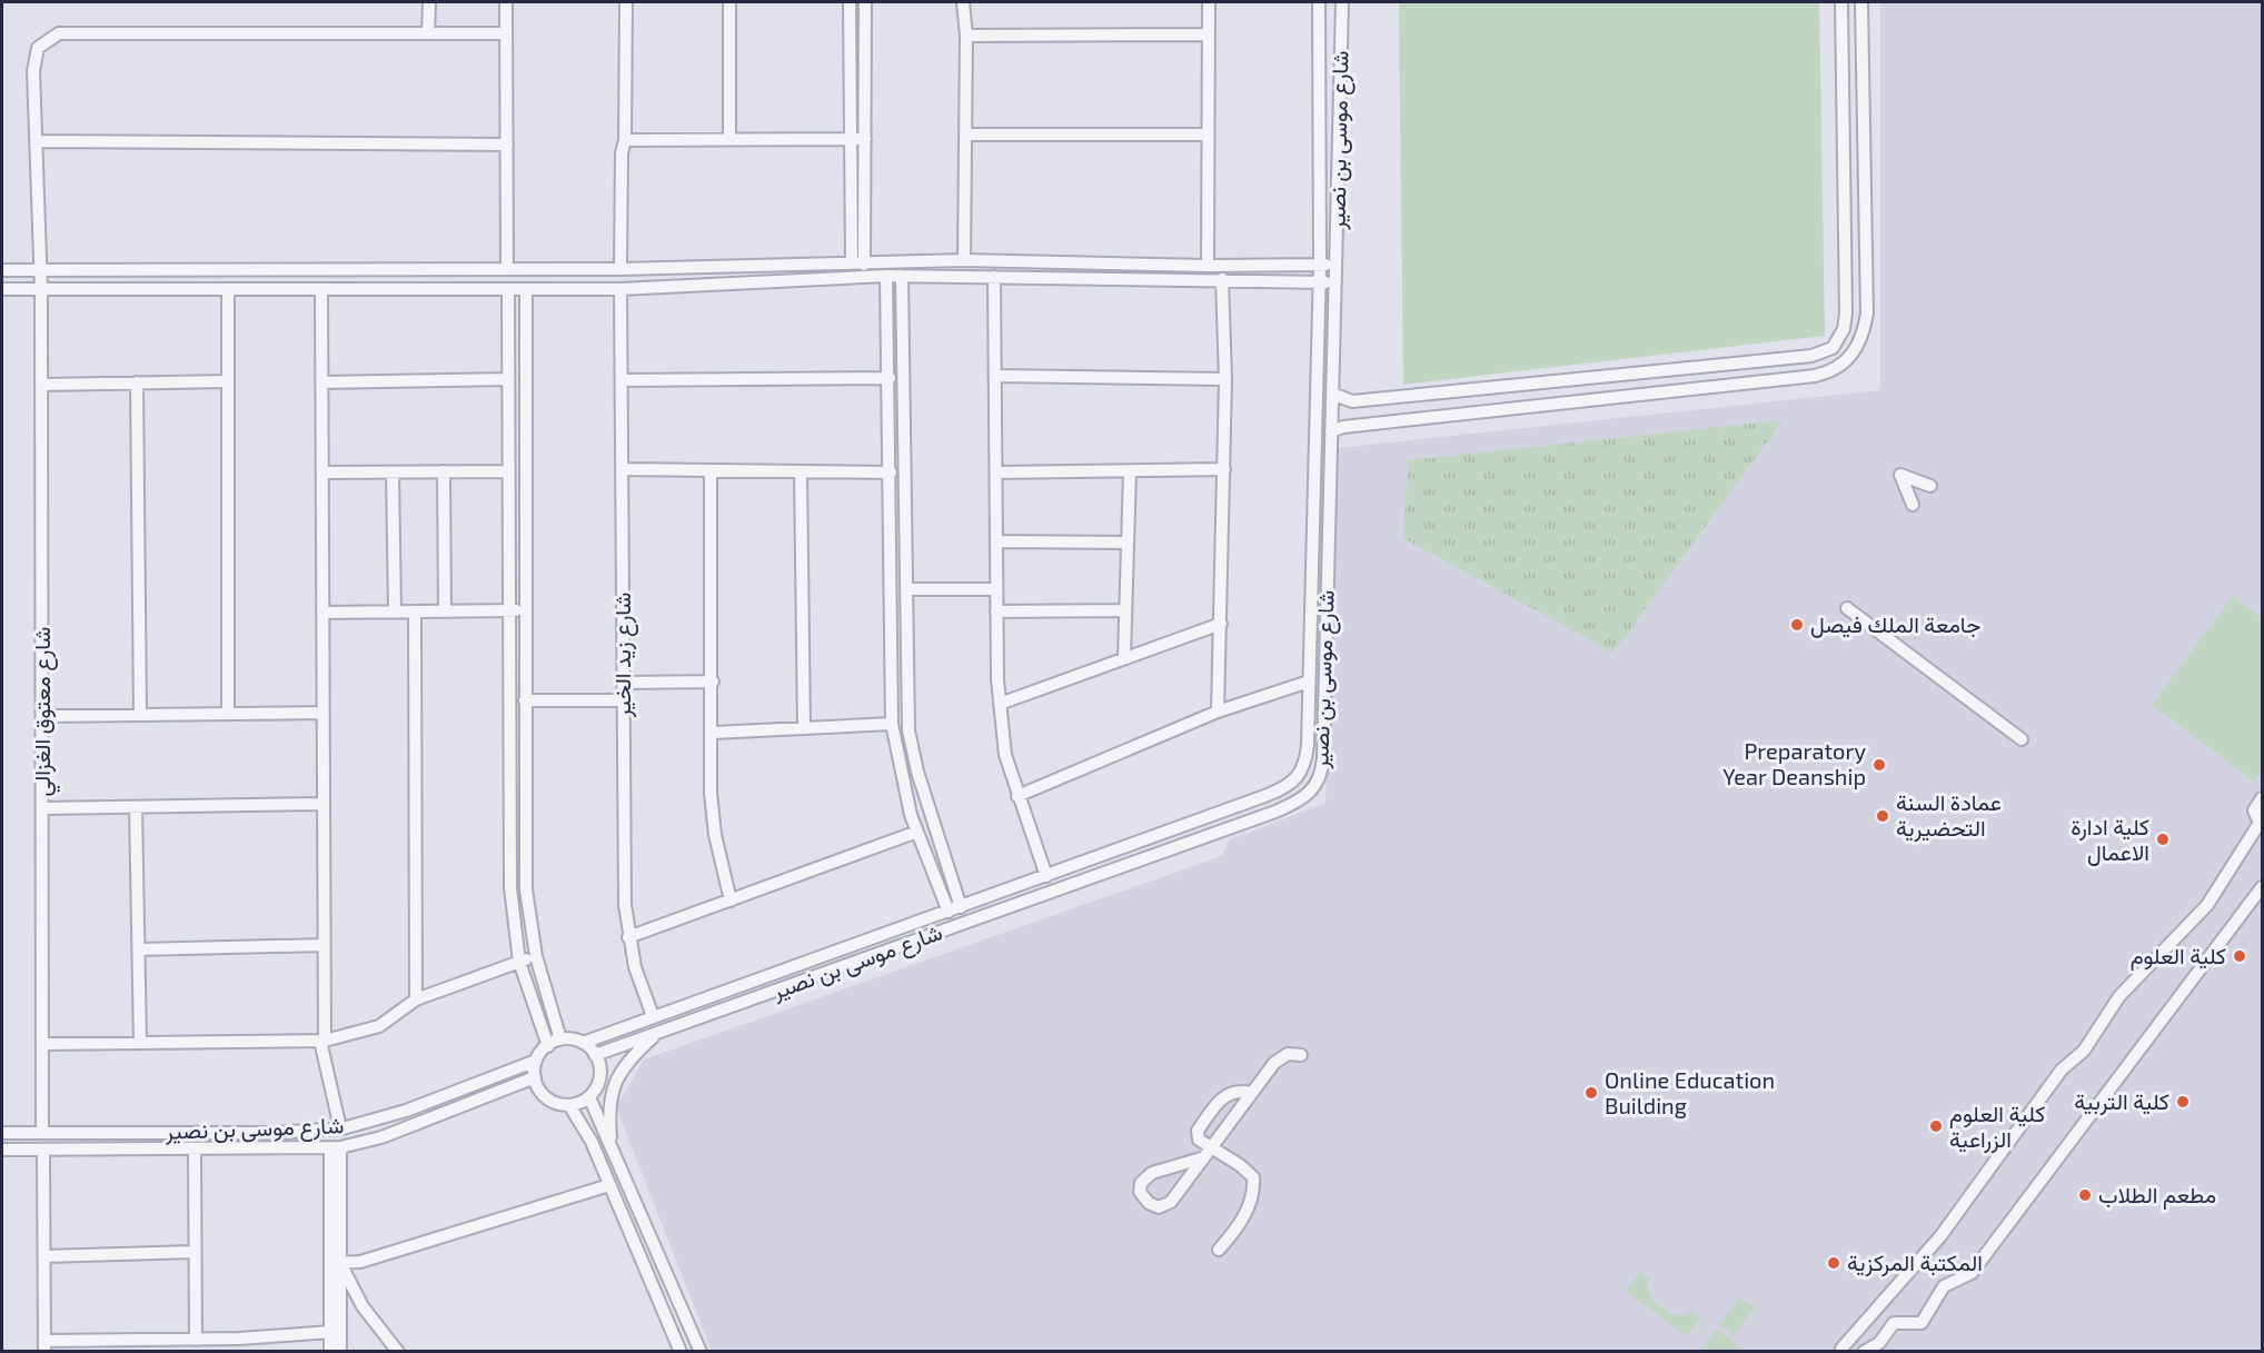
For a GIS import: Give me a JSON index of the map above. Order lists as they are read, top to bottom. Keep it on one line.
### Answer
{"streets":{"street":["شارع موسى بن نصير","شارع زيد الخير","شارع معتوق الغزالي"]},"crossings":[["شارع موسى بن نصير","شارع زيد الخير"],["شارع موسى بن نصير","شارع معتوق الغزالي"]],"places":["جامعة الملك فيصل","Preparatory Year Deanship","عمادة السنة التحضيرية","كلية ادارة الاعمال","كلية العلوم","Online Education Building","كلية التربية","كلية العلوم الزراعية","مطعم الطلاب","المكتبة المركزية"]}
